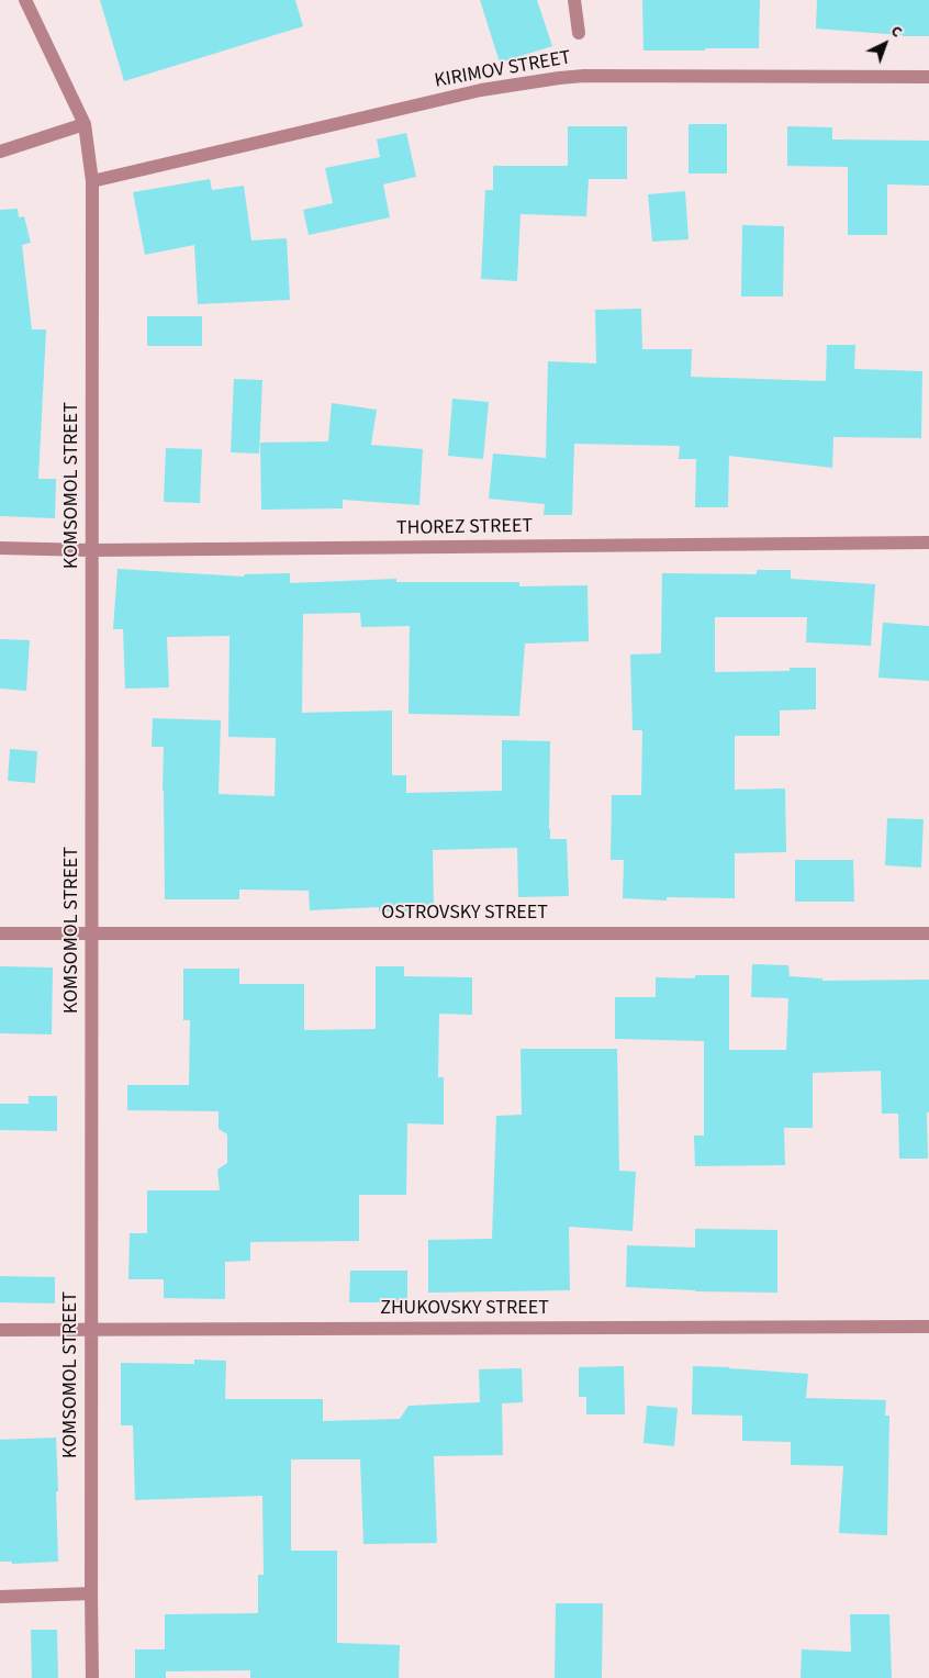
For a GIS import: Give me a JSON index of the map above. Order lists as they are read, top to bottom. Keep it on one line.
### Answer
{"streets":{"street":["KIRIMOV STREET","KOMSOMOL STREET","THOREZ STREET","OSTROVSKY STREET","ZHUKOVSKY STREET"]},"crossings":[["KIRIMOV STREET","KOMSOMOL STREET"],["KOMSOMOL STREET","THOREZ STREET"],["KOMSOMOL STREET","OSTROVSKY STREET"],["KOMSOMOL STREET","ZHUKOVSKY STREET"]],"north":"top right"}
